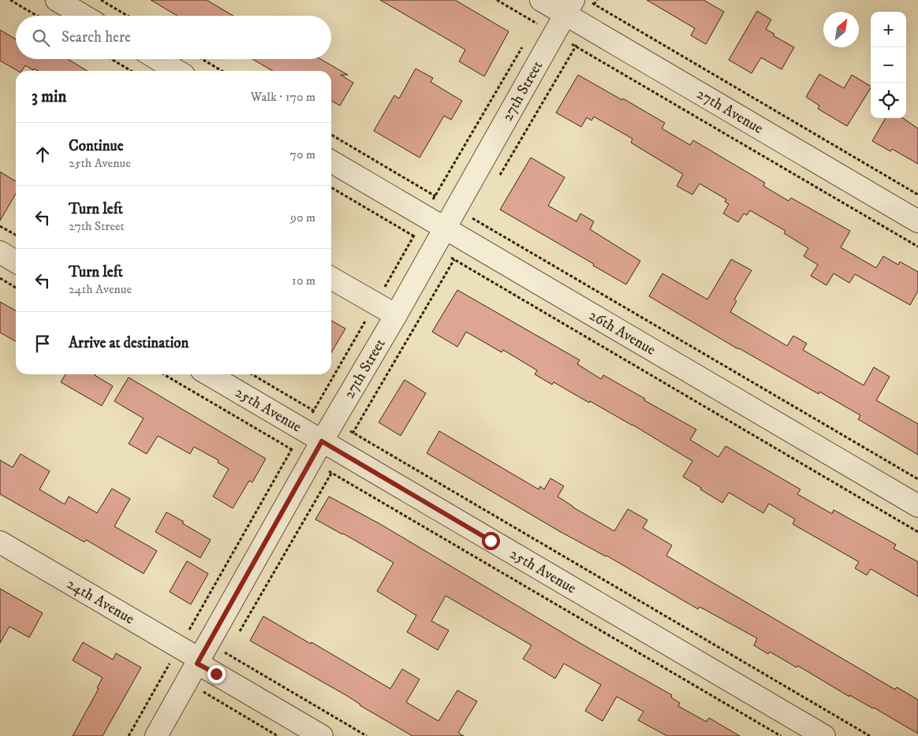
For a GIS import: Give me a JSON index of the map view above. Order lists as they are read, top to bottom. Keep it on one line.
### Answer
{"streets":{"street":["27th Street","27th Avenue","26th Avenue","25th Avenue","24th Avenue"]},"crossings":[["27th Street","27th Avenue"],["27th Street","26th Avenue"],["27th Street","25th Avenue"],["27th Street","24th Avenue"]],"north":"top right","page":{"map_buttons":["+","−"],"search":"Search here","heading":["3 min","Walk · 170 m"],"list":[["Continue","25th Avenue","70 m"],["Turn left","27th Street","90 m"],["Turn left","24th Avenue","10 m"],"Arrive at destination"]}}
